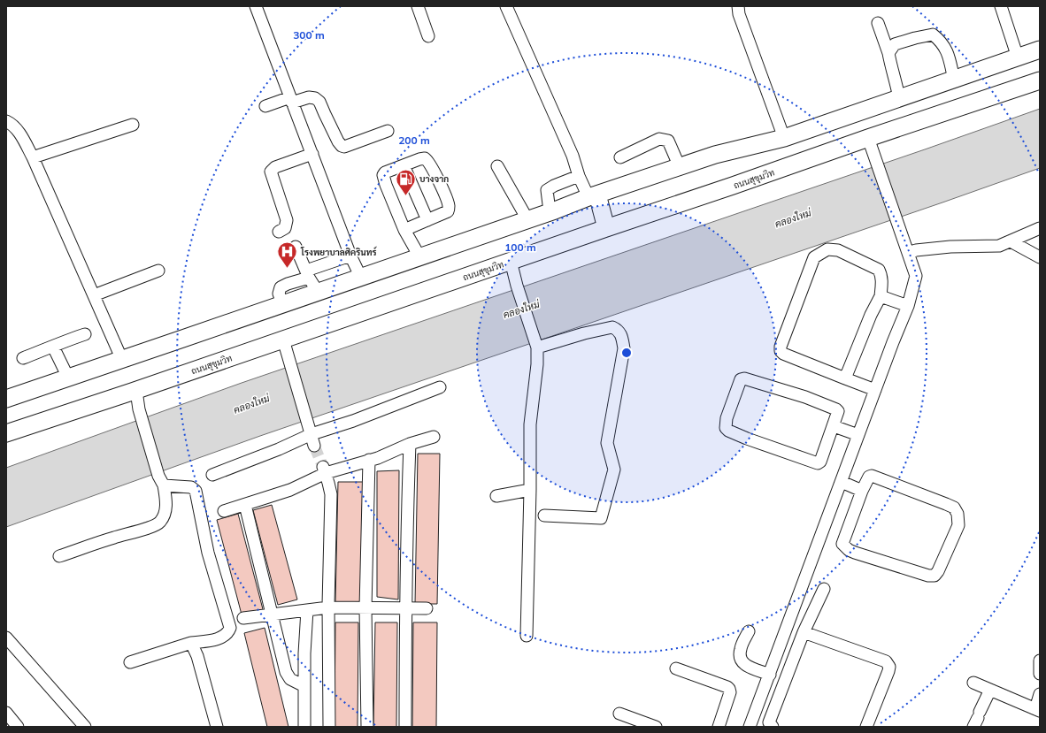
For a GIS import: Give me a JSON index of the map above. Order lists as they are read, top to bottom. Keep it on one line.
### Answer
{"streets":{"highway":["ถนนสุขุมวิท"]},"water":["คลองใหม่"],"places":{"fuel station":["บางจาก"],"hospital":["โรงพยาบาลศิครินทร์"]},"rings":["300 m","200 m","100 m"]}
